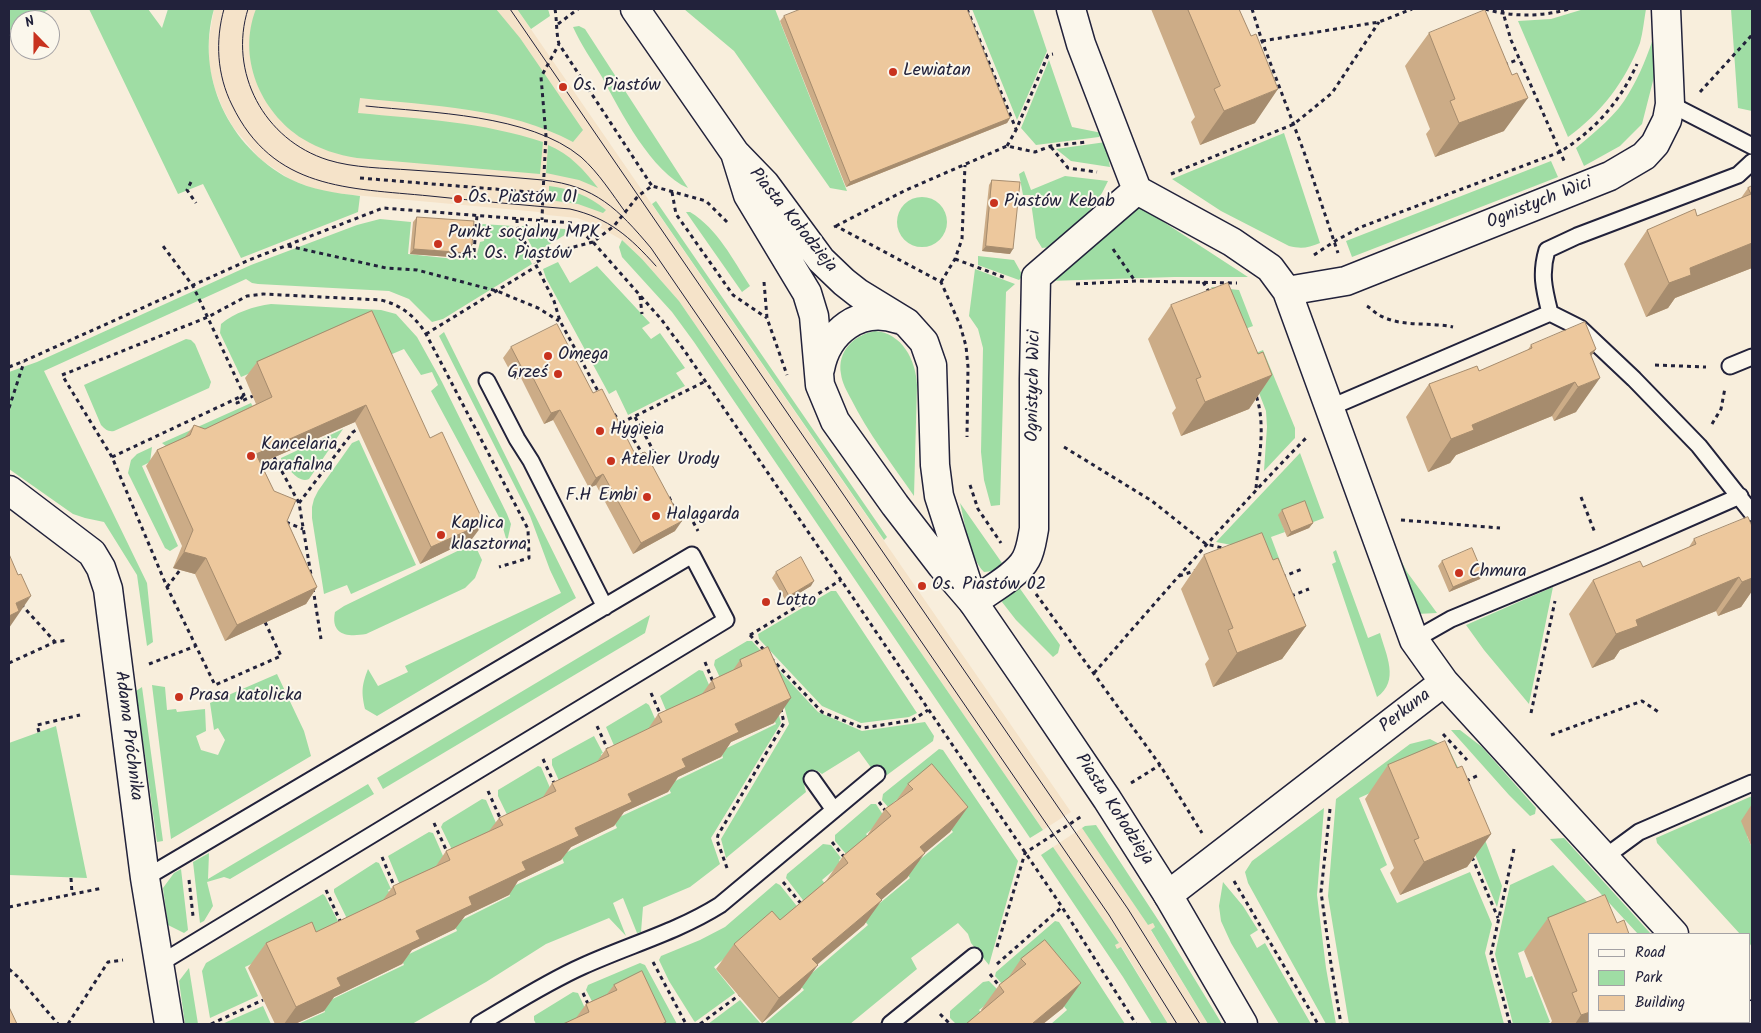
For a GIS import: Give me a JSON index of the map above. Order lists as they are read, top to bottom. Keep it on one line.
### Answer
{"streets":{"street":["Ognistych Wici","Piasta Kołodzieja","Perkuna","Adama Próchnika"]},"crossings":[["Ognistych Wici","Piasta Kołodzieja"],["Piasta Kołodzieja","Perkuna"]],"places":["Lewiatan","Os. Piastów","Os. Piastów 01","Piastów Kebab","Punkt socjalny MPK S.A. Os. Piastów","Omega","Grześ","Hygieia","Kancelaria parafialna","Atelier Urody","F.H Embi","Halagarda","Kaplica klasztorna","Chmura","Os. Piastów 02","Lotto","Prasa katolicka"],"legend":["Road","Park","Building"],"north":"top"}
